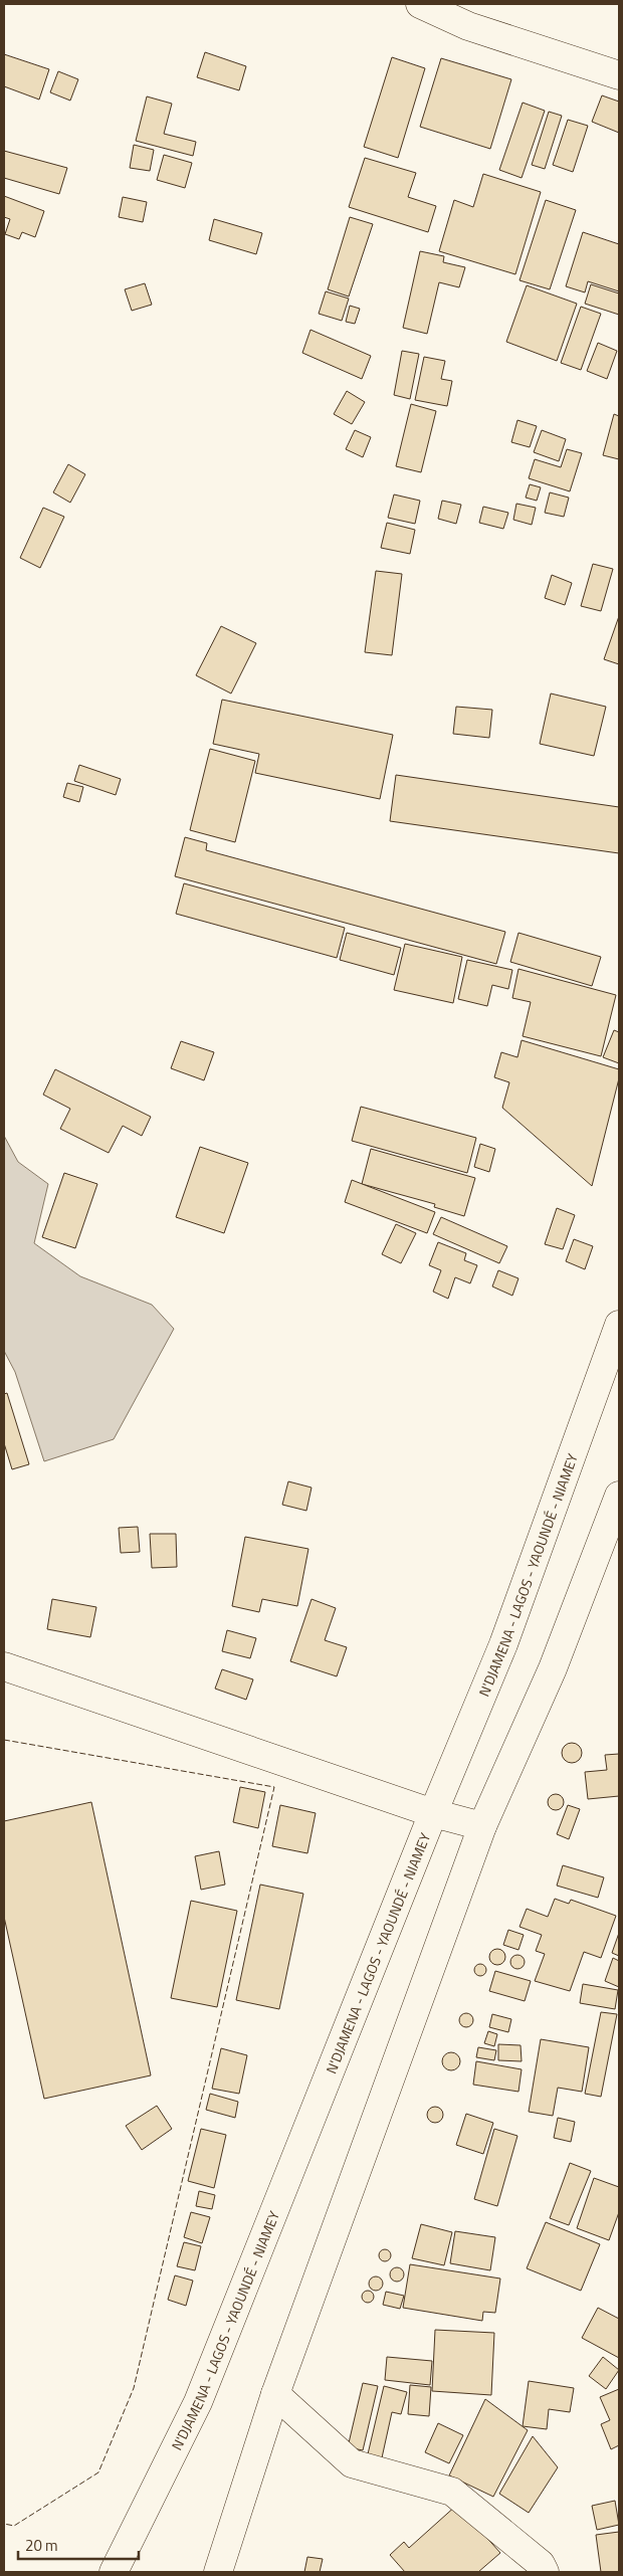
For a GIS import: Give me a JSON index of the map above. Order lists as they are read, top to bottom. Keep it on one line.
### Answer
{"streets":{"main road":["N'DJAMENA - LAGOS - YAOUNDÉ - NIAMEY"]},"scale_bar":"20 m"}
